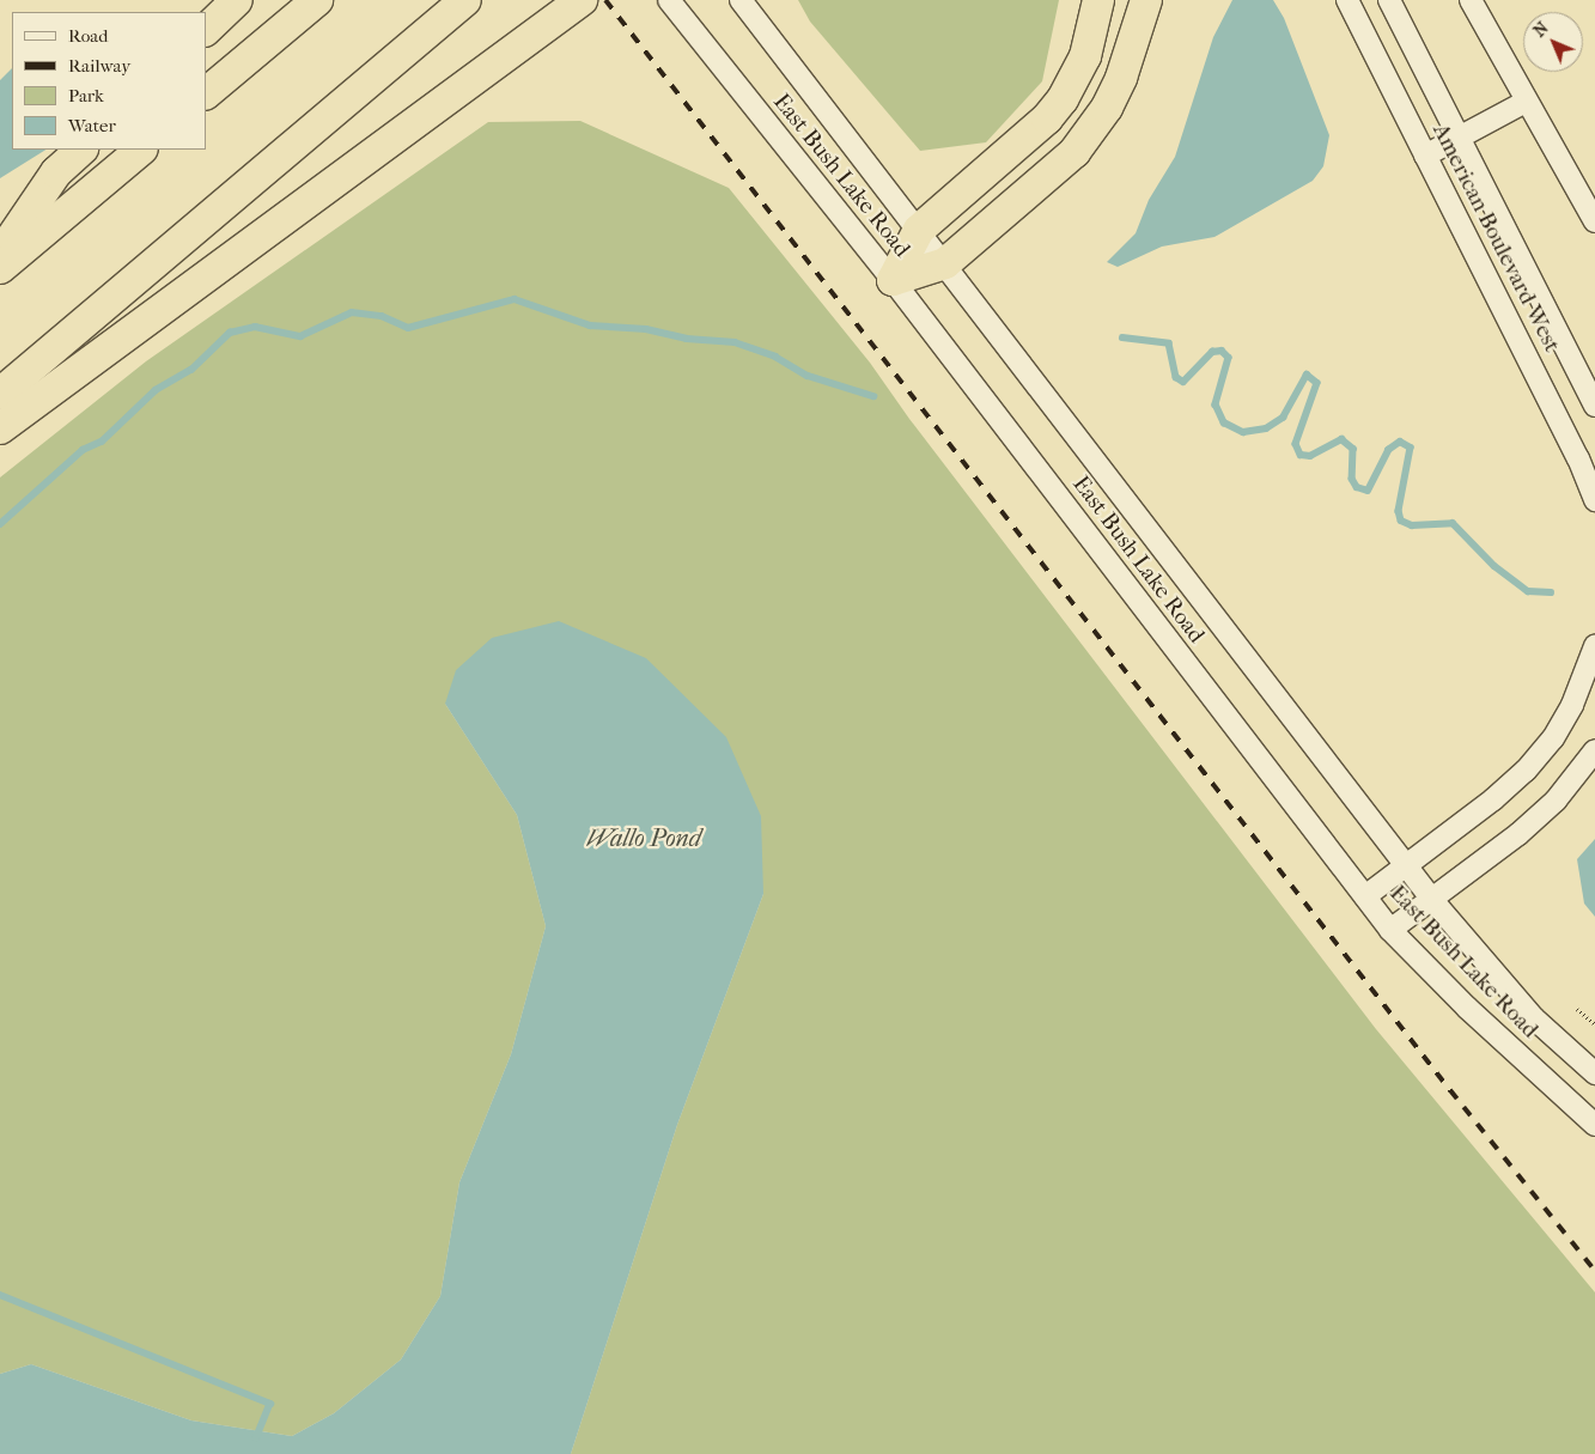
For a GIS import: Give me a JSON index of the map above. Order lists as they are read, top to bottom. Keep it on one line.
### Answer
{"streets":{"street":["East Bush Lake Road","American Boulevard West"]},"water":["Wallo Pond"],"legend":["Road","Railway","Park","Water"],"north":"top left"}
